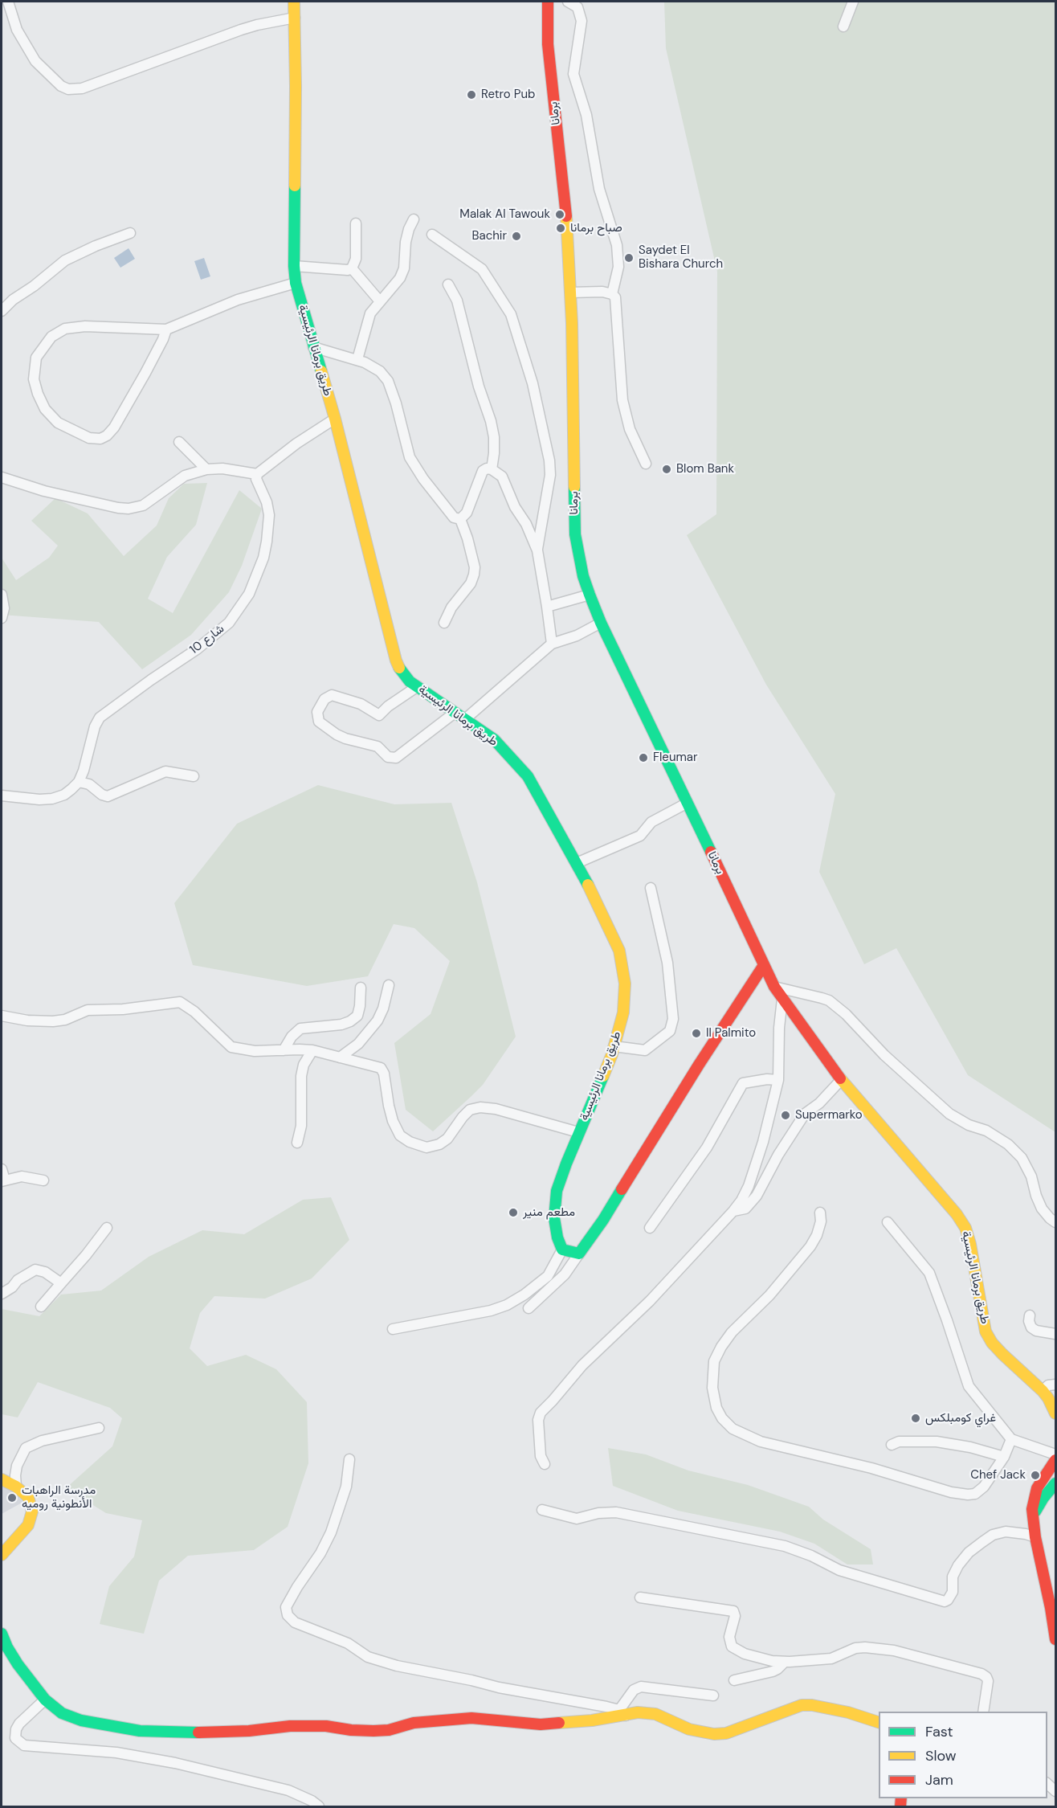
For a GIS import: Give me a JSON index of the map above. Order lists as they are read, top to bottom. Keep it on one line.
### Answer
{"streets":{"street":["برمانا","طريق برمانا الرئيسية","شارع 10"]},"crossings":[["برمانا","طريق برمانا الرئيسية"]],"places":["Retro Pub","Malak Al Tawouk","صباح برمانا","Bachir","Saydet El Bishara Church","Blom Bank","Fleumar","Il Palmito","Supermarko","مطعم منير","غراي كومبلكس","Chef Jack","مدرسة الراهبات الأنطونية روميه"],"legend":["Fast","Slow","Jam"]}
